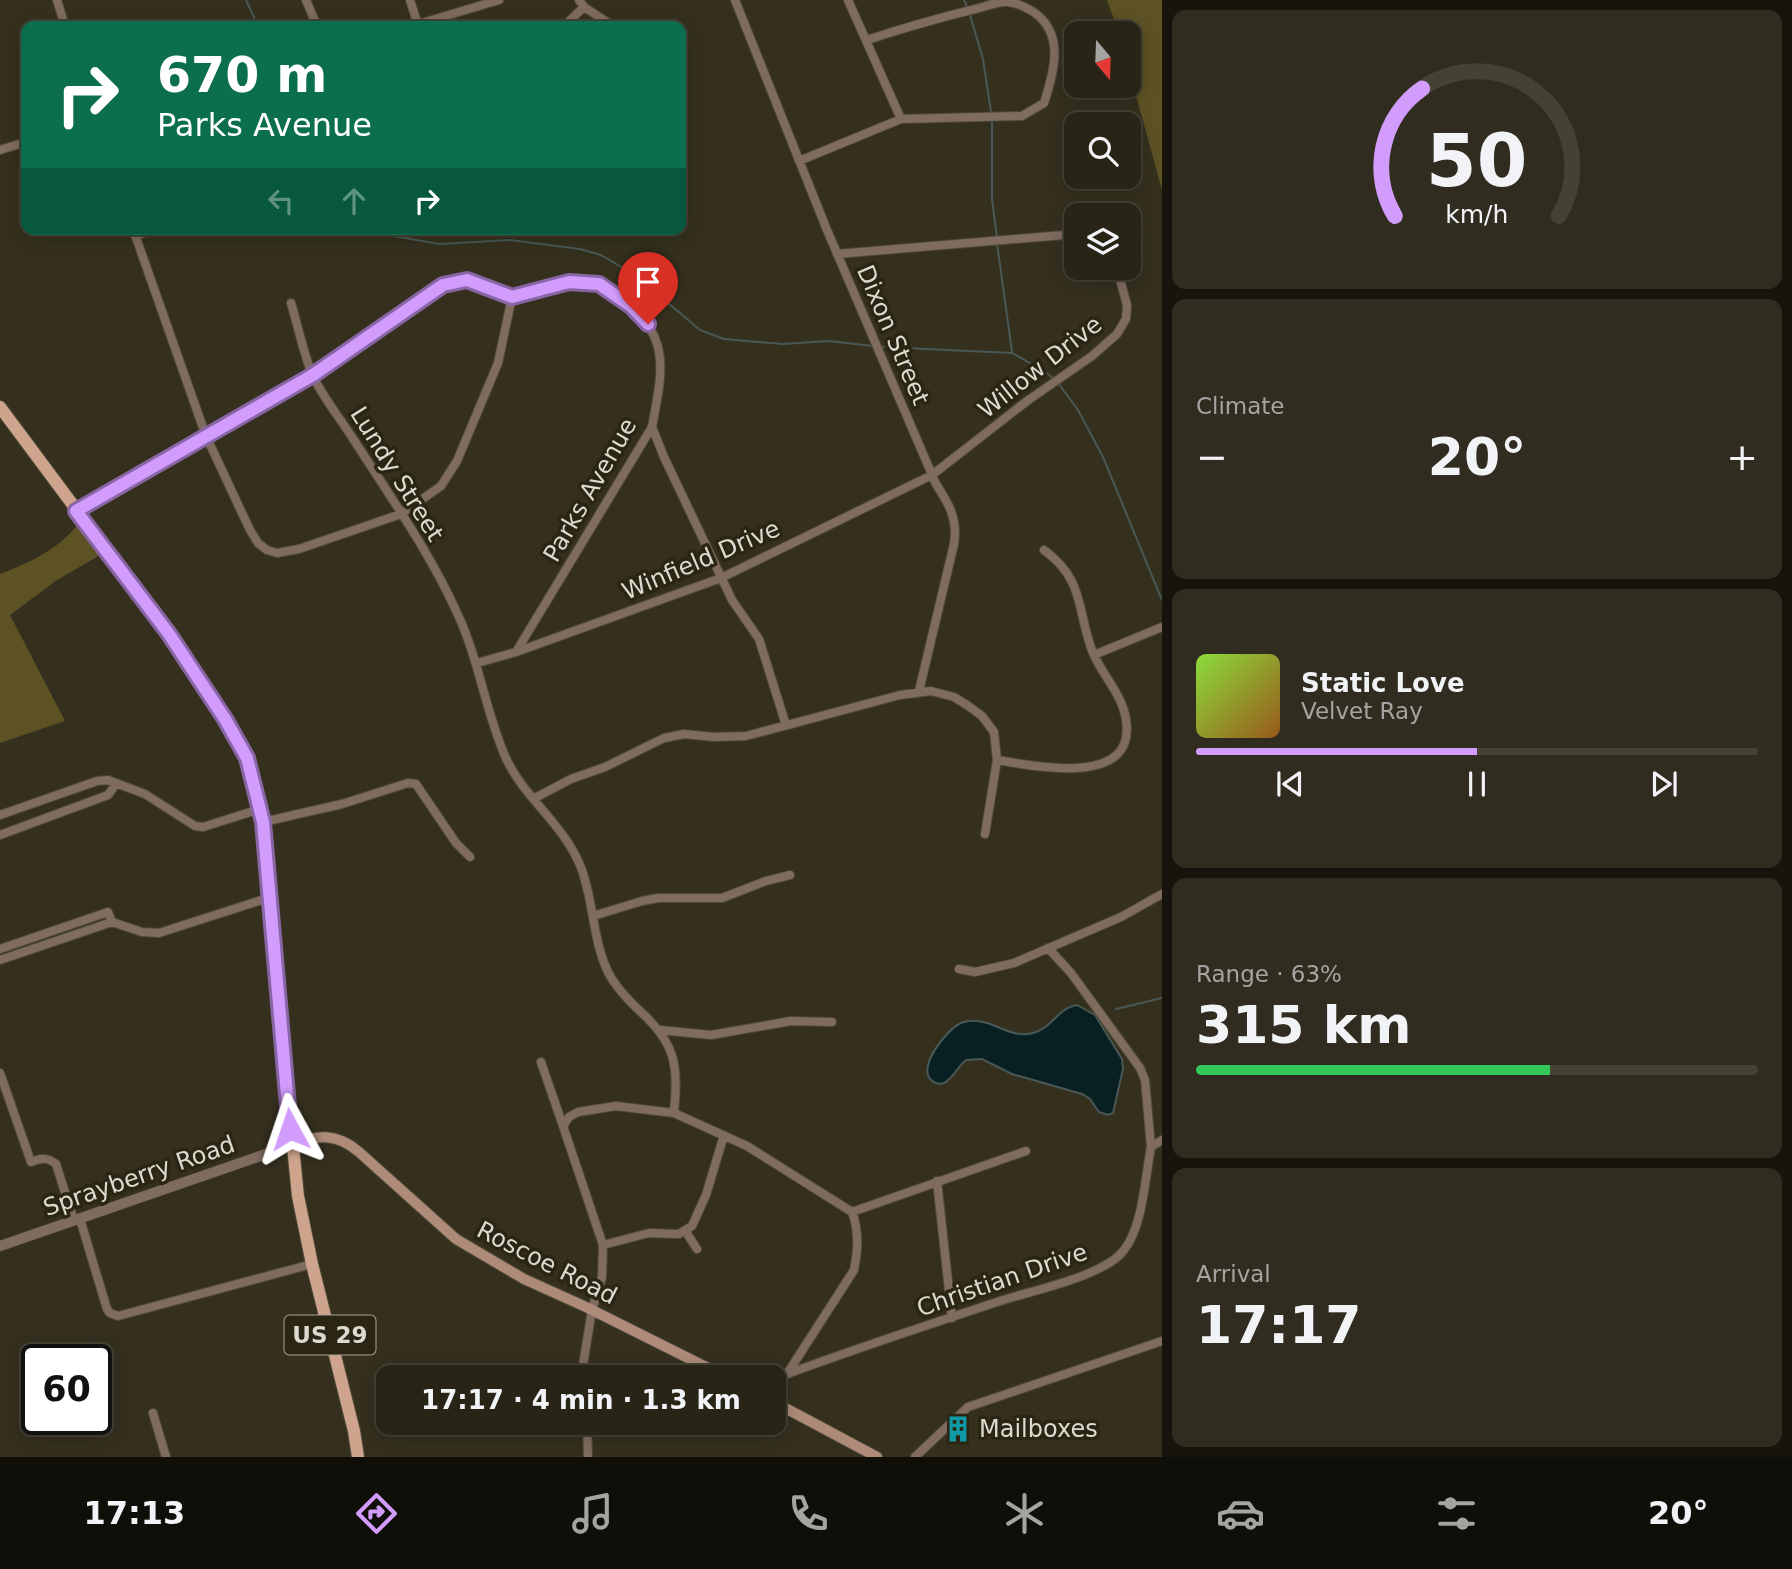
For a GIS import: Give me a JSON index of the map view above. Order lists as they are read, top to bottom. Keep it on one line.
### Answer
{"streets":{"main road":["Roscoe Road","US 29"],"street":["Dixon Street","Willow Drive","Lundy Street","Parks Avenue","Winfield Drive","Sprayberry Road","Christian Drive"]},"crossings":[["Dixon Street","Willow Drive"],["Dixon Street","Winfield Drive"],["Willow Drive","Winfield Drive"],["Lundy Street","Winfield Drive"],["Parks Avenue","Winfield Drive"],["Sprayberry Road","Roscoe Road"],["Sprayberry Road","US 29"],["Roscoe Road","US 29"]],"places":{"building":["Mailboxes"]},"north":"bottom","page":{"turn":["670 m","Parks Avenue"],"tile":["Climate",["Range · 63%","315 km"],["Arrival","17:17"]],"heat":["−","20°","+"],"song":["Static Love","Velvet Ray"],"limit":"60","trip":"17:17 · 4 min · 1.3 km","tabs":["17:13","20°"],"gauge":["50","km/h"]}}
